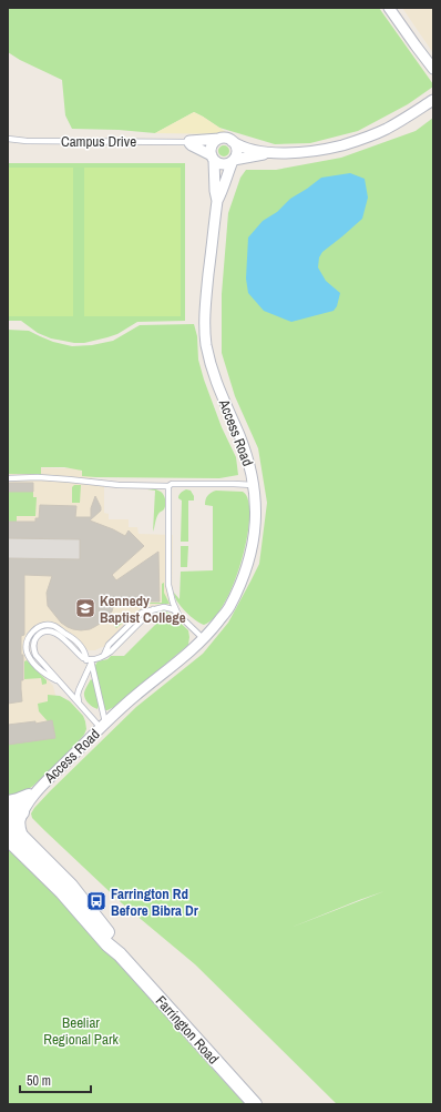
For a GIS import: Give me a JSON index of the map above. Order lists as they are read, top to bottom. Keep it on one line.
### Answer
{"streets":{"main road":["Farrington Road"],"street":["Access Road"],"lane":["Campus Drive"]},"parks":["Beeliar Regional Park"],"places":{"school or university":["Kennedy Baptist College"],"bus stop":["Farrington Rd Before Bibra Dr"]},"scale_bar":"50 m"}
